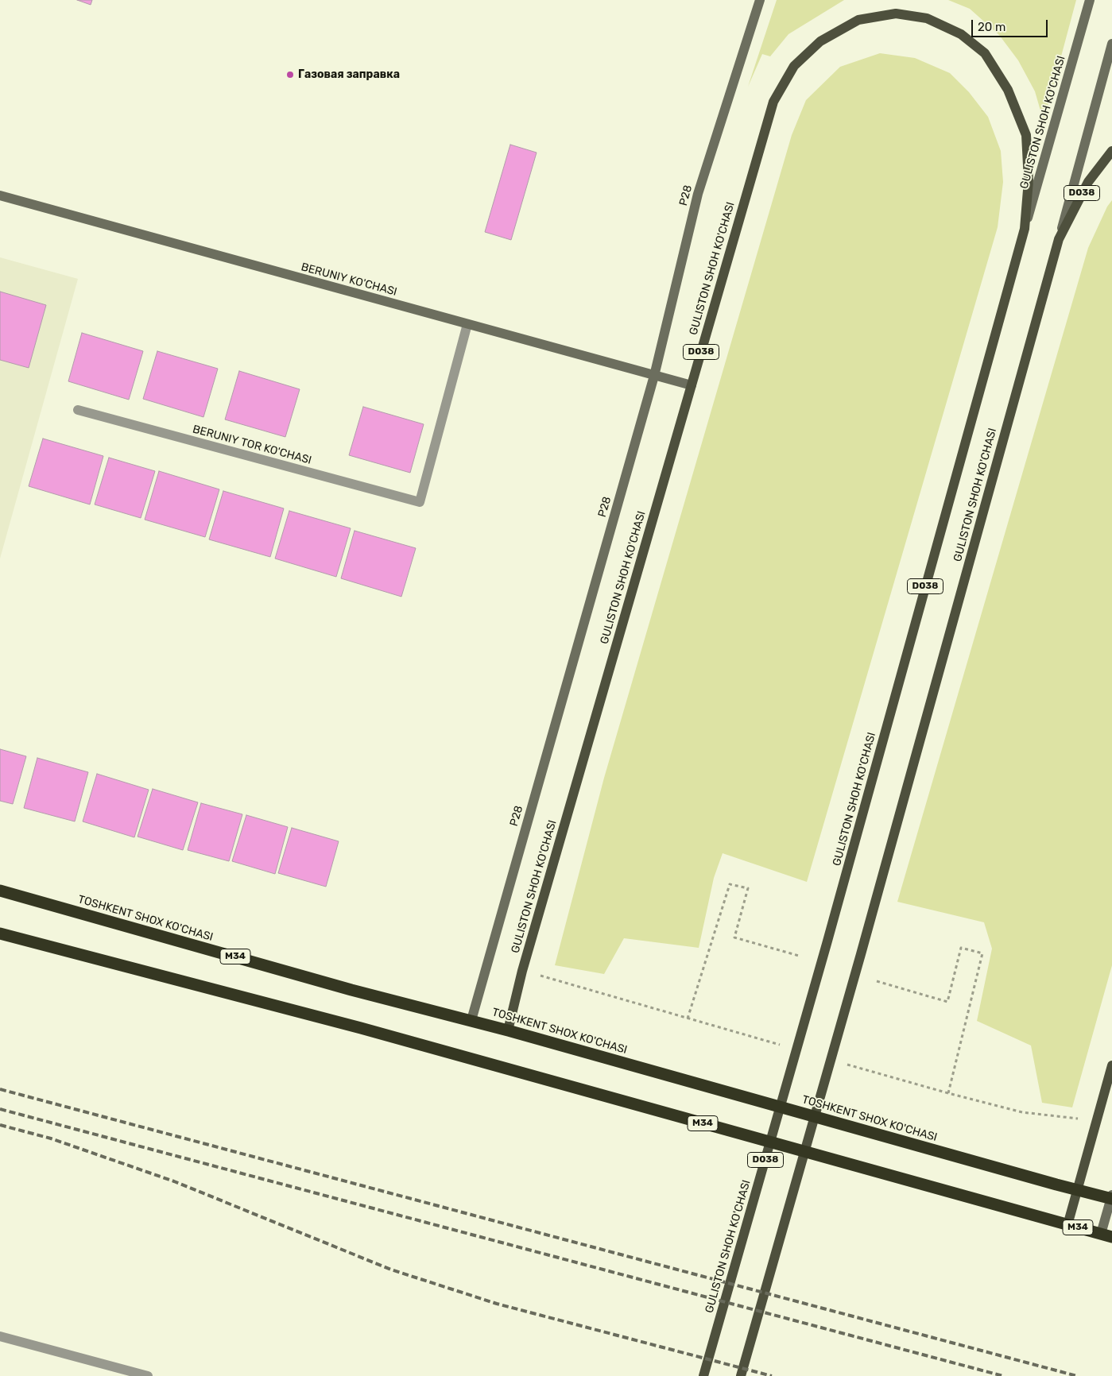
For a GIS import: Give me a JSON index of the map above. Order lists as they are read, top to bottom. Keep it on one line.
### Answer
{"streets":{"highway":["TOSHKENT SHOX KO'CHASI","M34"],"main road":["GULISTON SHOH KO'CHASI","D038","Р28","BERUNIY KO'CHASI"],"street":["BERUNIY TOR KO'CHASI"]},"crossings":[["GULISTON SHOH KO'CHASI","BERUNIY KO'CHASI"],["GULISTON SHOH KO'CHASI","TOSHKENT SHOX KO'CHASI"],["Р28","BERUNIY KO'CHASI"],["Р28","TOSHKENT SHOX KO'CHASI"],["BERUNIY KO'CHASI","BERUNIY TOR KO'CHASI"]],"places":["Газовая заправка"],"scale_bar":"20 m"}
